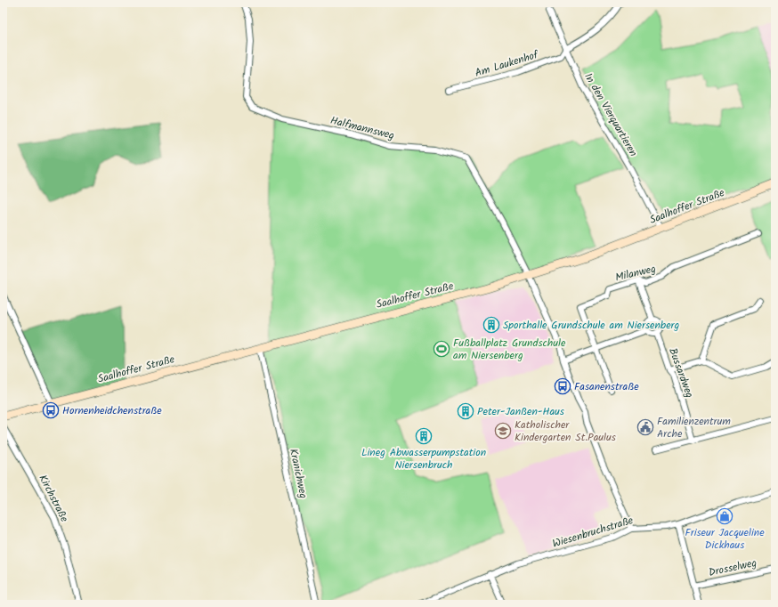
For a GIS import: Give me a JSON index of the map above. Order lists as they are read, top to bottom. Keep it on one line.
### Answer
{"streets":{"main road":["Saalhoffer Straße"],"street":["Am Laukenhof","In den Vierquartieren","Halfmannsweg","Milanweg","Bussardweg","Kranichweg","Kirchstraße","Wiesenbruchstraße","Drosselweg"]},"crossings":[["Am Laukenhof","In den Vierquartieren"],["In den Vierquartieren","Saalhoffer Straße"],["Halfmannsweg","Saalhoffer Straße"],["Saalhoffer Straße","Kranichweg"]],"places":{"building":["Sporthalle Grundschule am Niersenberg","Peter-Janßen-Haus","Lineg Abwasserpumpstation Niersenbruch"],"sports":["Fußballplatz Grundschule am Niersenberg"],"bus stop":["Fasanenstraße","Hornenheidchenstraße"],"public building":["Familienzentrum Arche"],"school or university":["Katholischer Kindergarten St.Paulus"],"shop":["Friseur Jacqueline Dickhaus"]}}
